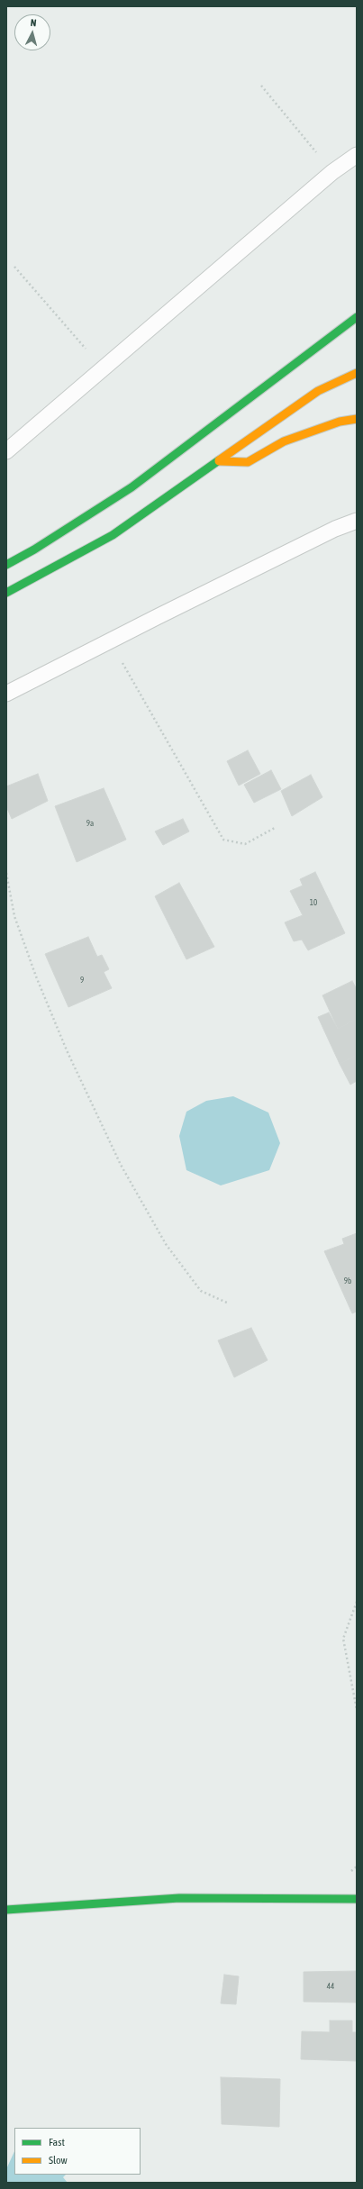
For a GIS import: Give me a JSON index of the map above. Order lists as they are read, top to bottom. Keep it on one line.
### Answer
{"house_numbers":["9a","10","9","9b","44"],"legend":["Fast","Slow"],"north":"top"}
